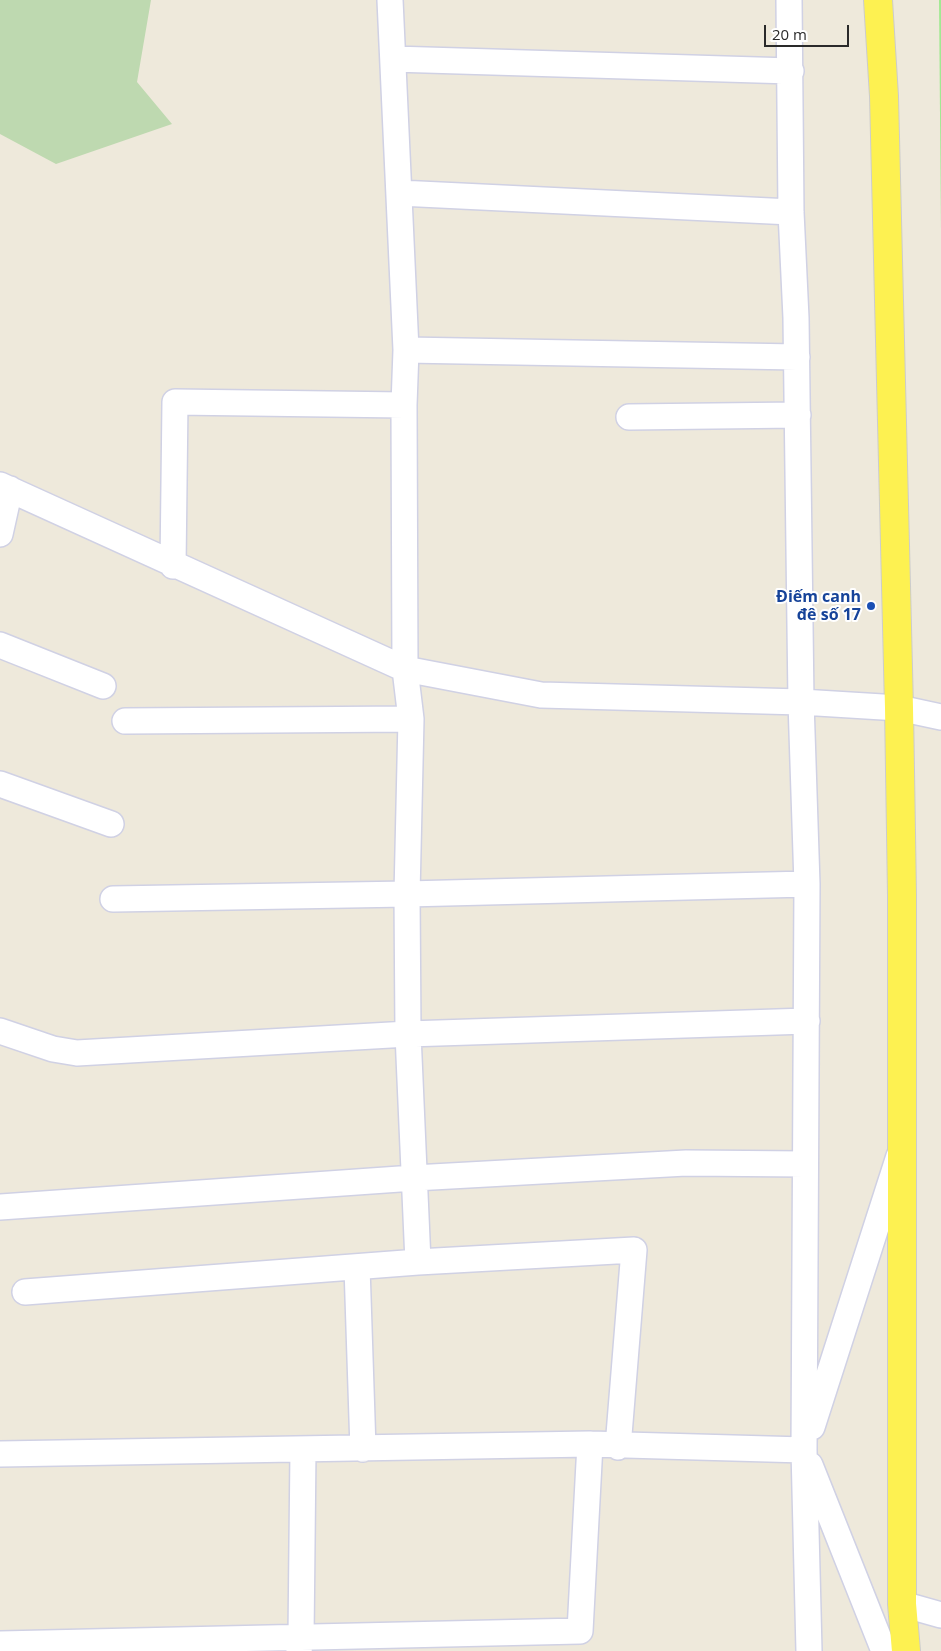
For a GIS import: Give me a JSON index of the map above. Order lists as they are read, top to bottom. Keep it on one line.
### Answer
{"places":["Điếm canh đê số 17"],"scale_bar":"20 m"}
